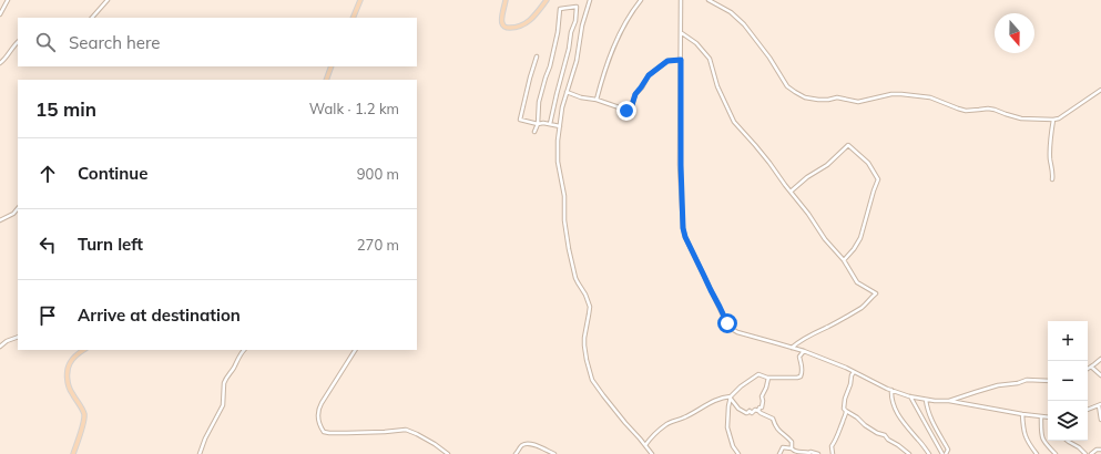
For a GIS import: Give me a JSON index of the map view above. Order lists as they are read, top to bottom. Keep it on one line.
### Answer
{"north":"bottom","page":{"search":"Search here","heading":["15 min","Walk · 1.2 km"],"list":[["Continue","900 m"],["Turn left","270 m"],"Arrive at destination"],"map_buttons":["+","−"]}}
